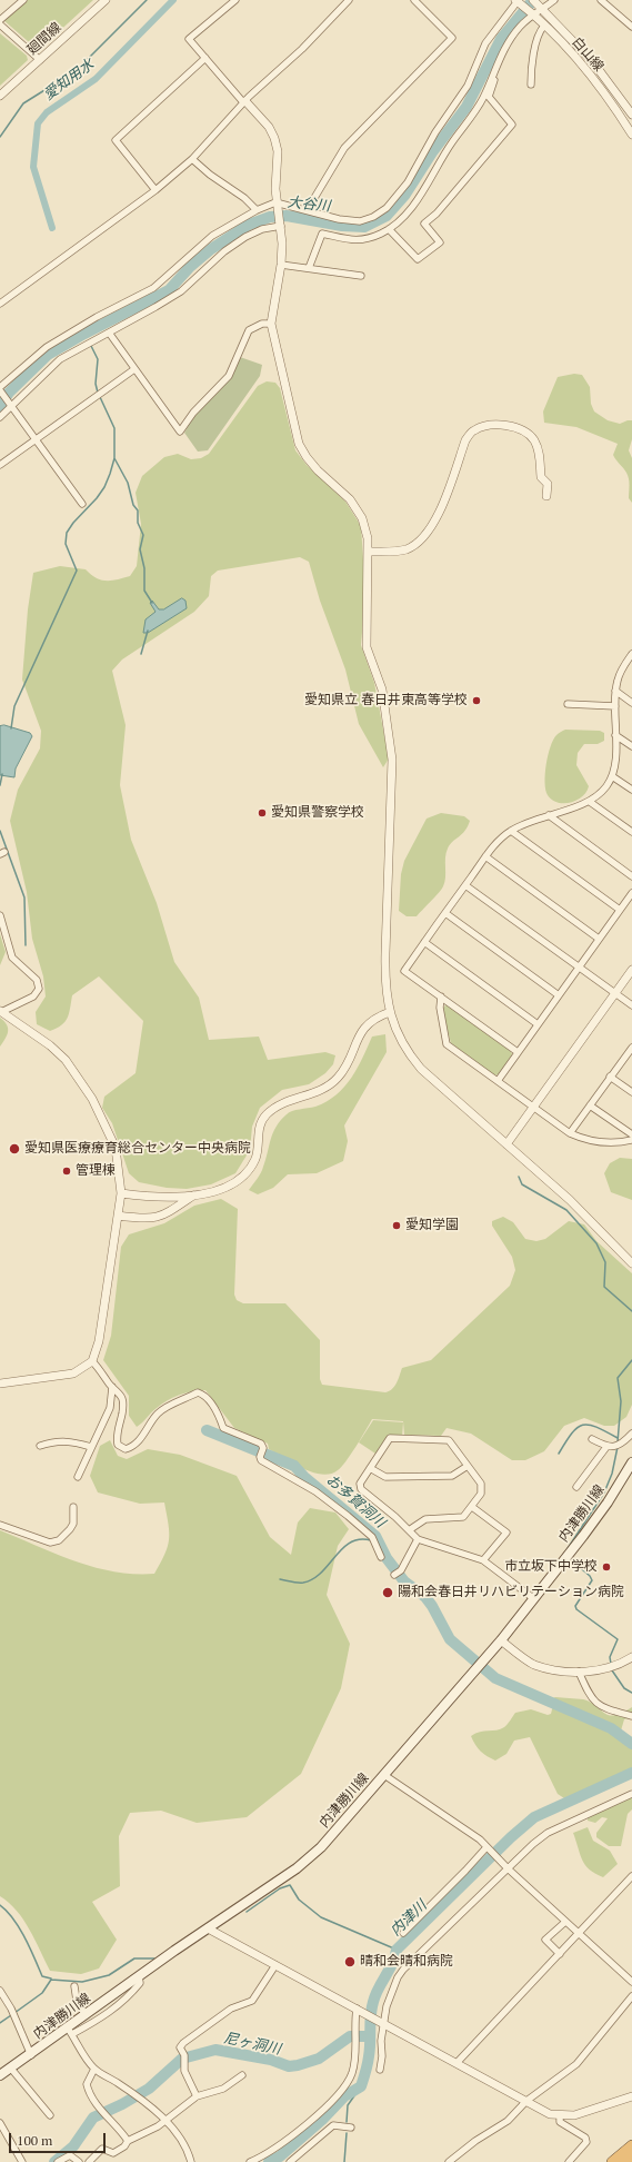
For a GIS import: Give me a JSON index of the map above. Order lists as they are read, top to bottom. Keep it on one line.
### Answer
{"streets":{"main road":["内津勝川線"],"street":["廻間線","白山線"]},"water":["愛知用水","大谷川","お多賀洞川","内津川","尼ヶ洞川"],"places":["愛知県立 春日井東高等学校","愛知県警察学校","愛知県医療療育総合センター中央病院","管理棟","愛知学園","市立坂下中学校","陽和会春日井リハビリテーション病院","晴和会晴和病院"],"scale_bar":"100 m"}
